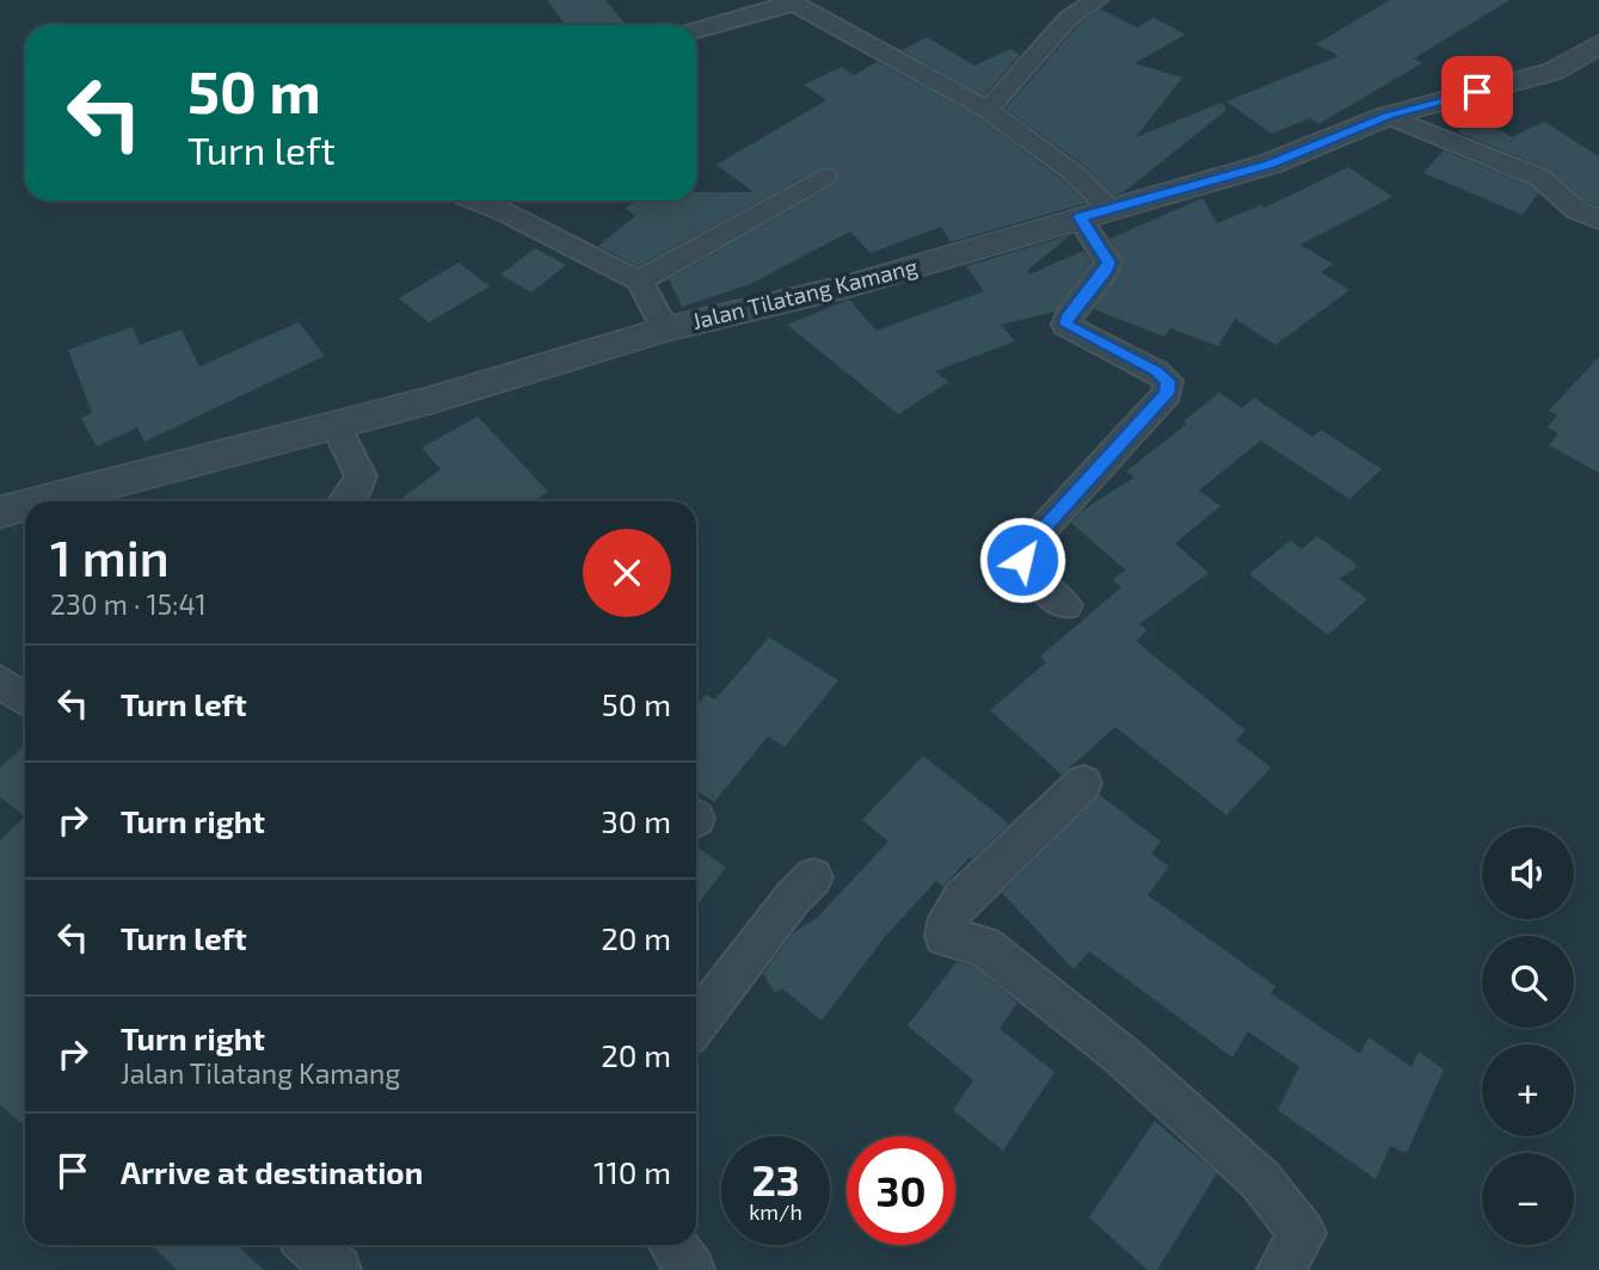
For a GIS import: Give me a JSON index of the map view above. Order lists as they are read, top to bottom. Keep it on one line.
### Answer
{"streets":{"street":["Jalan Tilatang Kamang"]},"page":{"turn":["50 m","Turn left"],"heading":["1 min","230 m · 15:41"],"list":[{"name":"Turn left","value":"50 m"},{"name":"Turn right","value":"30 m"},{"name":"Turn left","value":"20 m"},{"name":"Turn right","note":"Jalan Tilatang Kamang","value":"20 m"},{"name":"Arrive at destination","value":"110 m"}],"map_buttons":["+","−"],"speed":"23 km/h","limit":"30"}}
